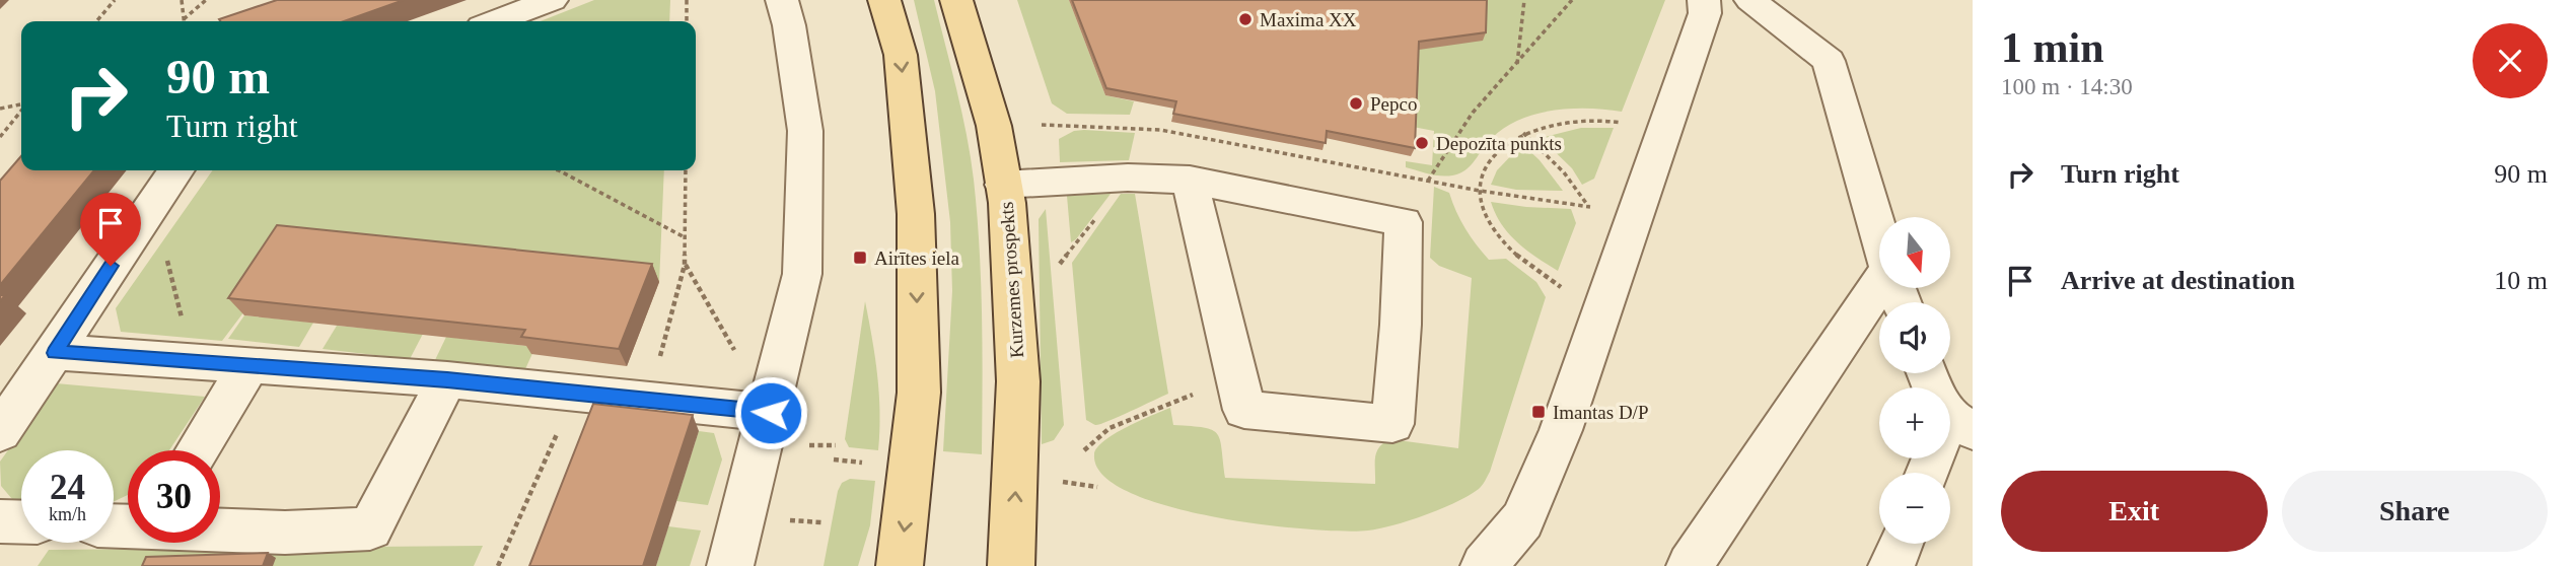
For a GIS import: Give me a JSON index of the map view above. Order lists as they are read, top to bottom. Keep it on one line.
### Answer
{"streets":{"main road":["Kurzemes prospekts"]},"places":{"other":["Maxima XX","Pepco","Depozīta punkts"],"transit":["Airītes iela","Imantas D/P"]},"north":"bottom","page":{"heading":["1 min","100 m · 14:30"],"turn":["90 m","Turn right"],"list":[{"name":"Turn right","value":"90 m"},{"name":"Arrive at destination","value":"10 m"}],"map_buttons":["+","−"],"speed":"24 km/h","limit":"30","buttons":["Exit","Share"]}}
